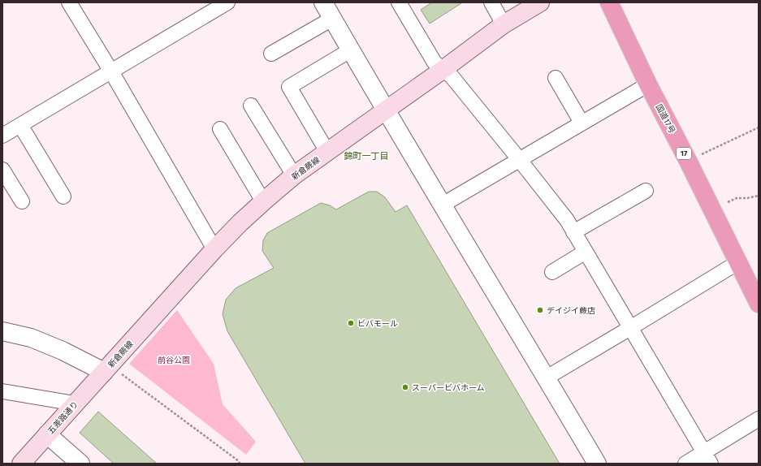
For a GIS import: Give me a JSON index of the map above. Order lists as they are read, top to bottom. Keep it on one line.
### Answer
{"streets":{"highway":["国道17号","17"],"main road":["新倉蕨線","五差路通り"]},"crossings":[["新倉蕨線","五差路通り"]],"districts":["錦町一丁目"],"parks":["前谷公園"],"places":["デイジイ蕨店","ビバモール","スーパービバホーム"]}
